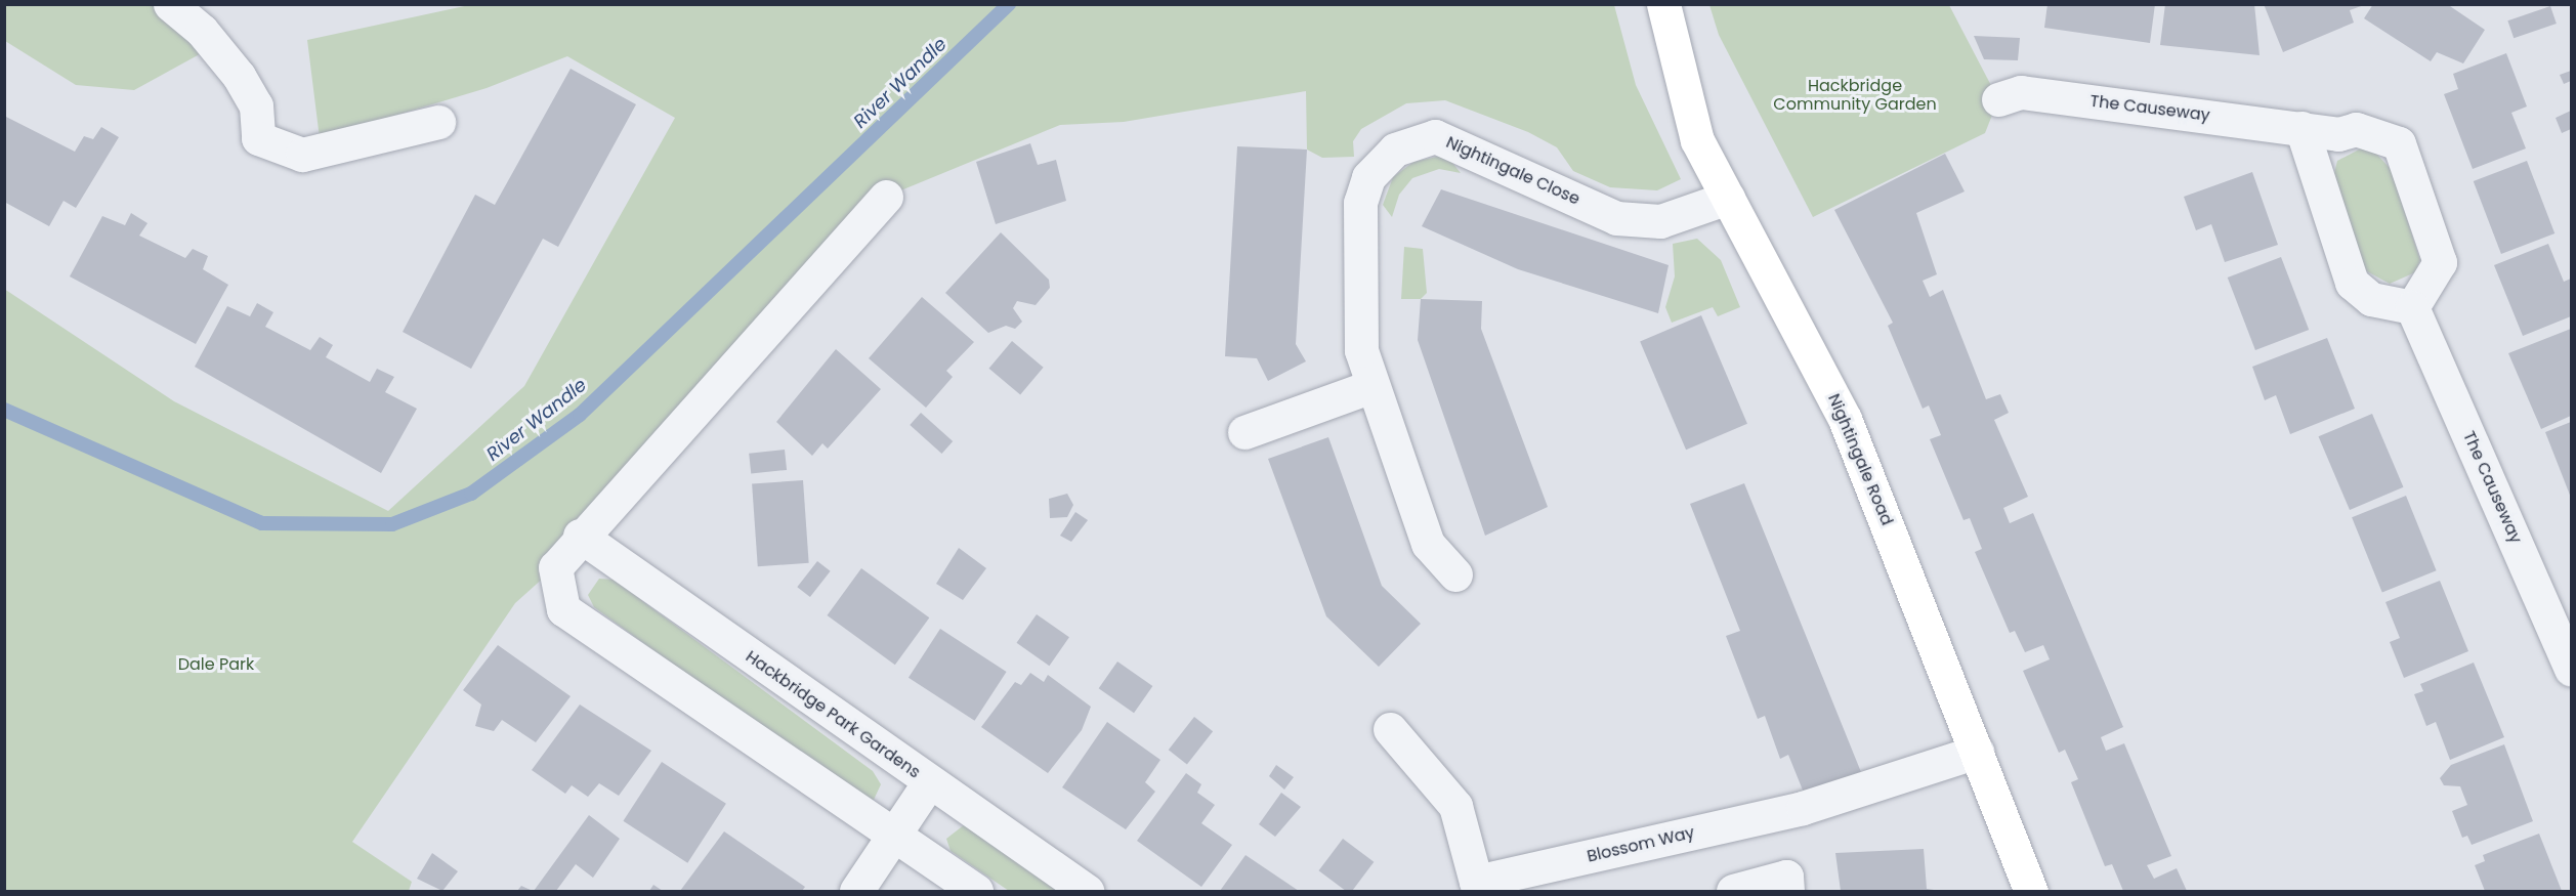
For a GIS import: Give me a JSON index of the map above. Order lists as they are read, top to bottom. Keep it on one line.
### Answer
{"streets":{"main road":["Nightingale Road"],"street":["The Causeway","Nightingale Close","Hackbridge Park Gardens","Blossom Way"]},"crossings":[["Nightingale Close","Nightingale Road"],["Nightingale Road","Blossom Way"]],"water":["River Wandle"],"parks":["Hackbridge Community Garden","Dale Park"]}
